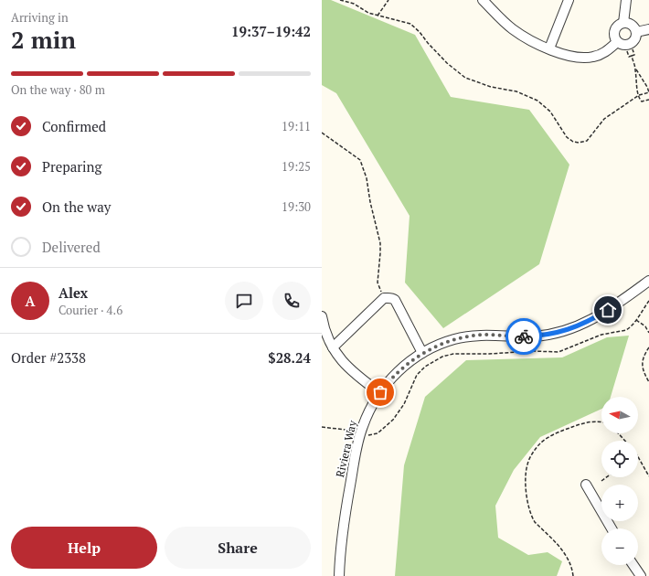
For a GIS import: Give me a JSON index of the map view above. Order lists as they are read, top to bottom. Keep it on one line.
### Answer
{"streets":{"street":["Riviera Way"]},"north":"left","page":{"heading":["2 min","Arriving in","19:37–19:42"],"panel":["Alex","Courier · 4.6","Order #2338","$28.24"],"bar":"On the way · 80 m","list":[["Confirmed","19:11"],["Preparing","19:25"],["On the way","19:30"],"Delivered"],"round":"A","map_buttons":["+","−"],"buttons":["Help","Share"]}}
